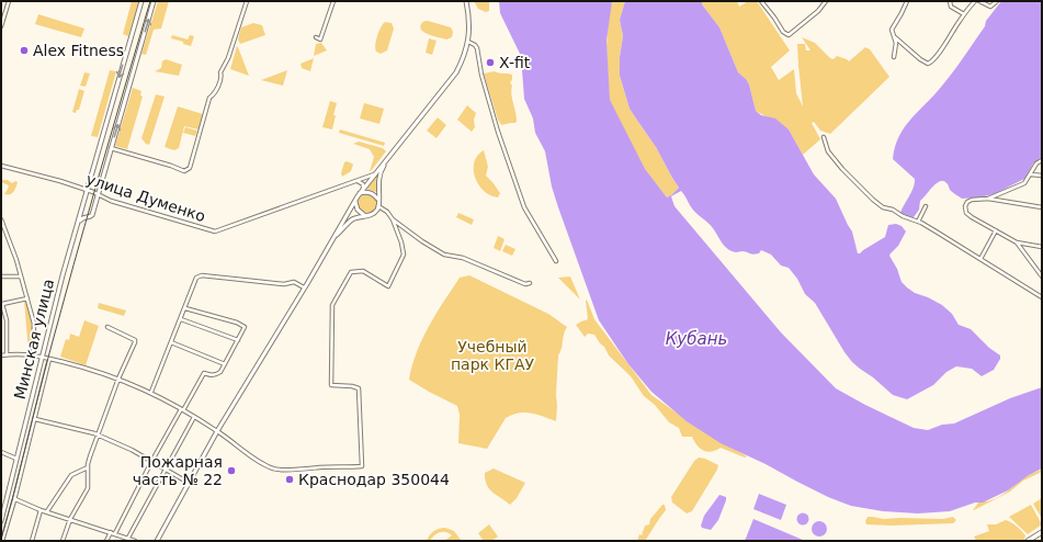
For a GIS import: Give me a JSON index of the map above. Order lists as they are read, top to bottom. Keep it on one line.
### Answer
{"streets":{"main road":["Минская улица"],"street":["улица Думенко"]},"crossings":[["улица Думенко","Минская улица"]],"water":["Кубань"],"parks":["Учебный парк КГАУ"],"places":["Alex Fitness","X-fit","Пожарная часть № 22","Краснодар 350044"]}
